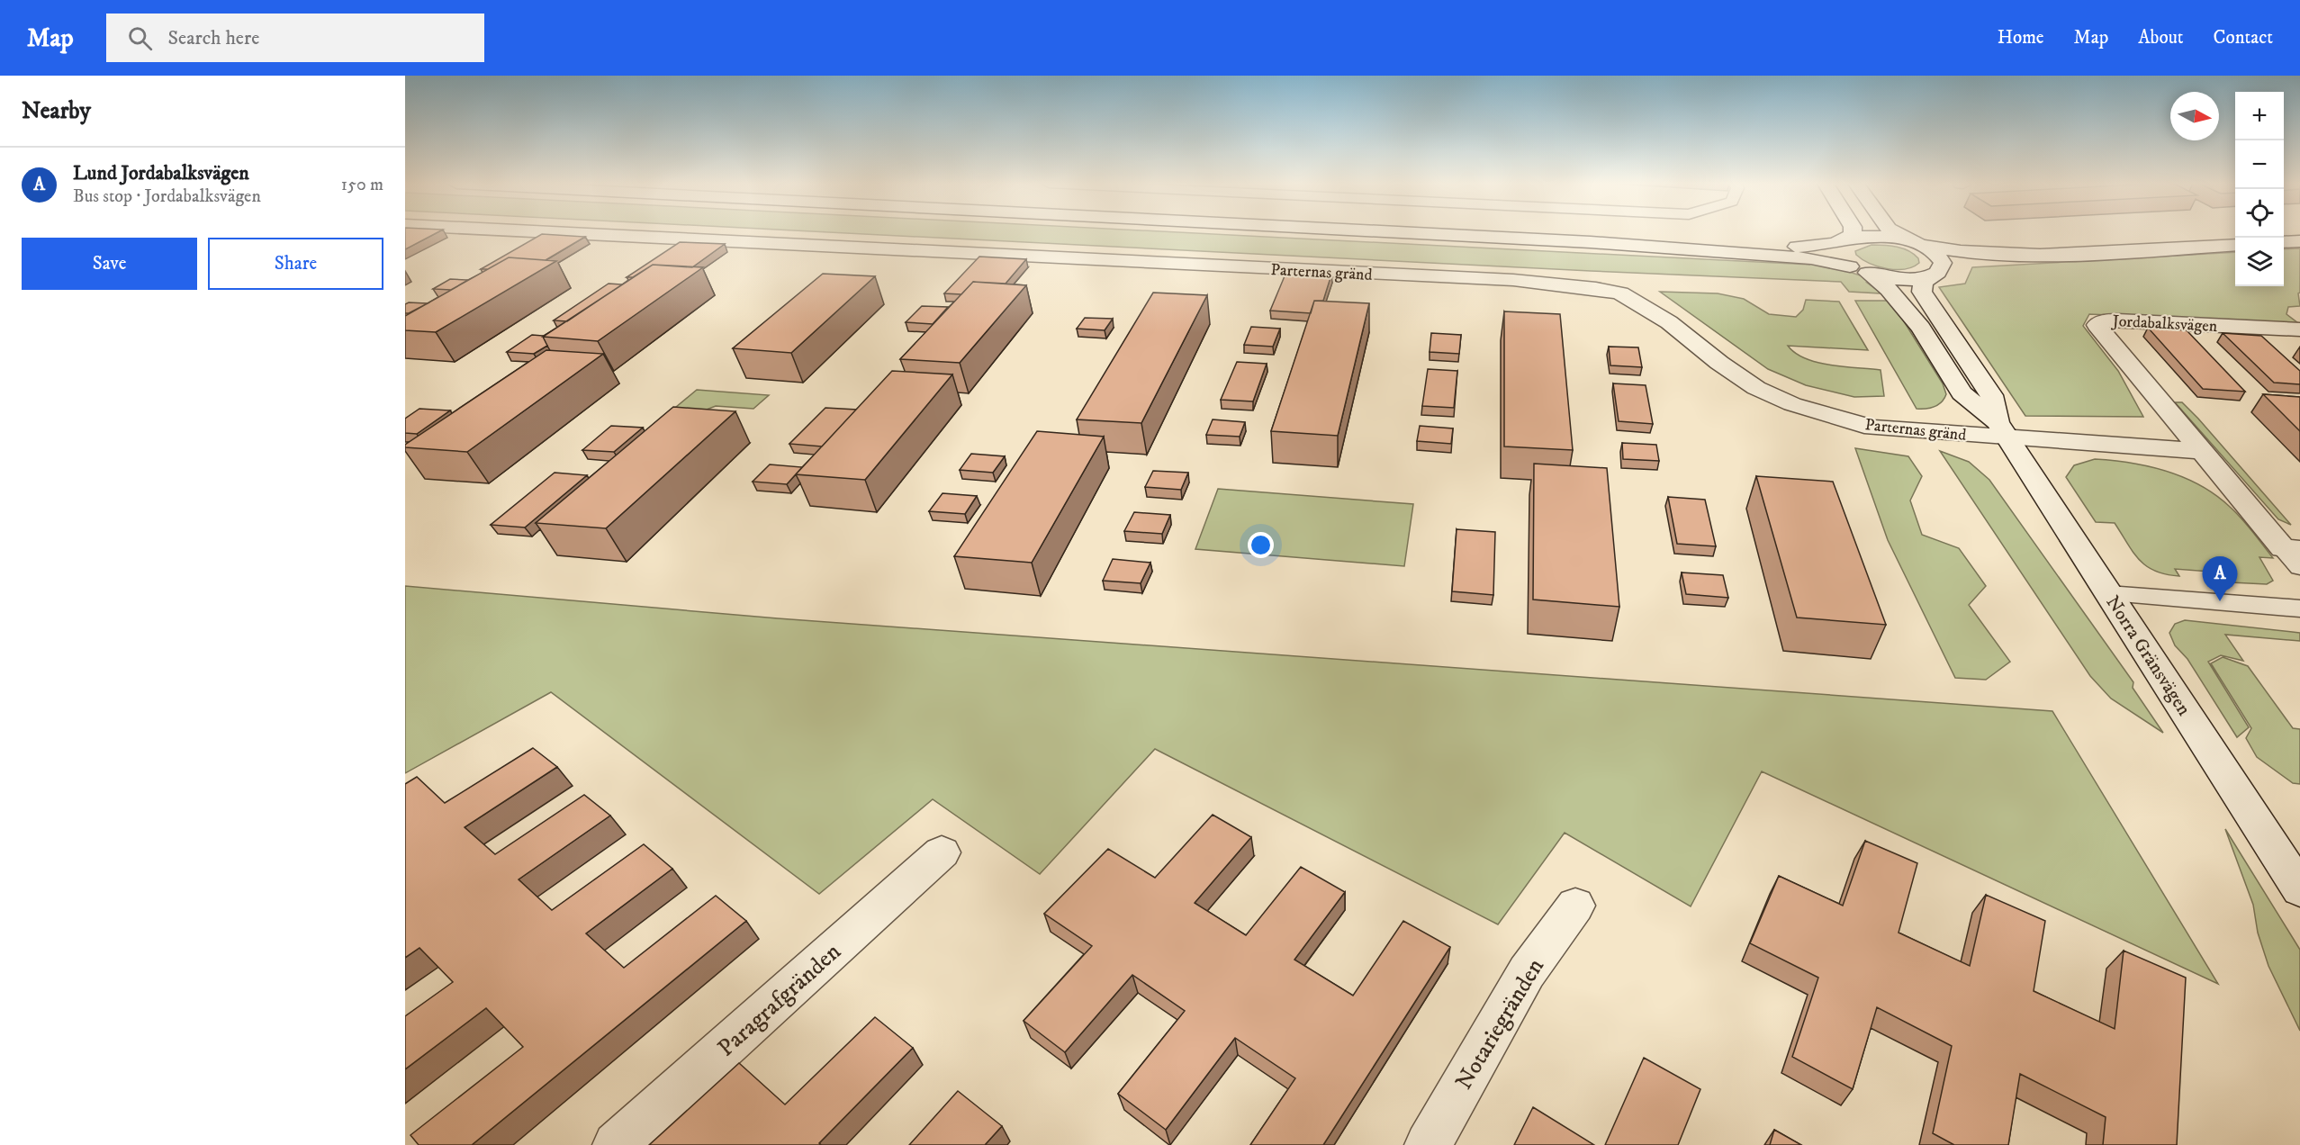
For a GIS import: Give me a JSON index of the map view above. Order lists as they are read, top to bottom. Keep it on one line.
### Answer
{"streets":{"street":["Parternas gränd","Jordabalksvägen","Norra Gränsvägen","Paragrafgränden","Notariegränden"]},"crossings":[["Parternas gränd","Norra Gränsvägen"]],"north":"right","page":{"header":"Map","search":"Search here","nav":["Home","Map","About","Contact"],"heading":"Nearby","map_buttons":["+","−"],"list":[{"mark":"A","name":"Lund Jordabalksvägen","note":"Bus stop · Jordabalksvägen","value":"150 m"}],"buttons":["Save","Share"],"pins":"A"}}
